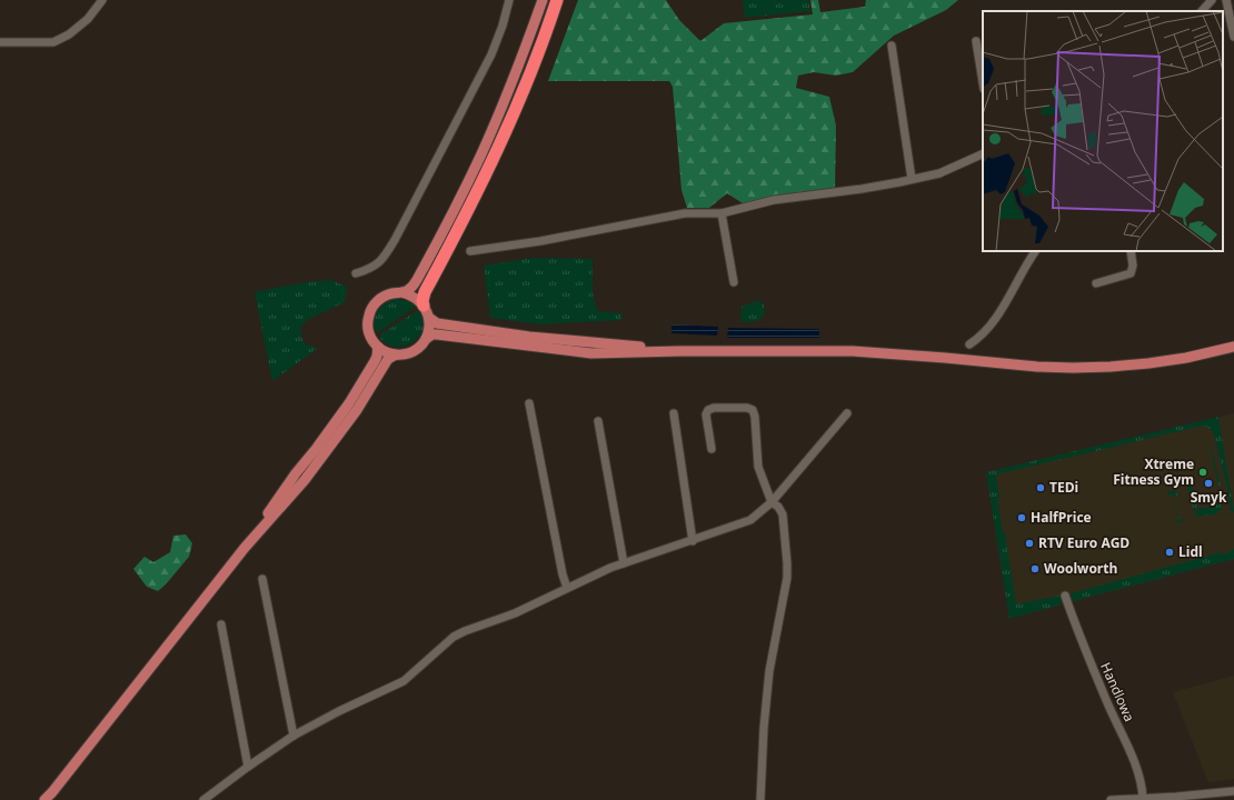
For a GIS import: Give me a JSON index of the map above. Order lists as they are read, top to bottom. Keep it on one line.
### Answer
{"streets":{"street":["Handlowa"]},"places":["Xtreme Fitness Gym","Smyk","TEDi","HalfPrice","RTV Euro AGD","Lidl","Woolworth"]}
